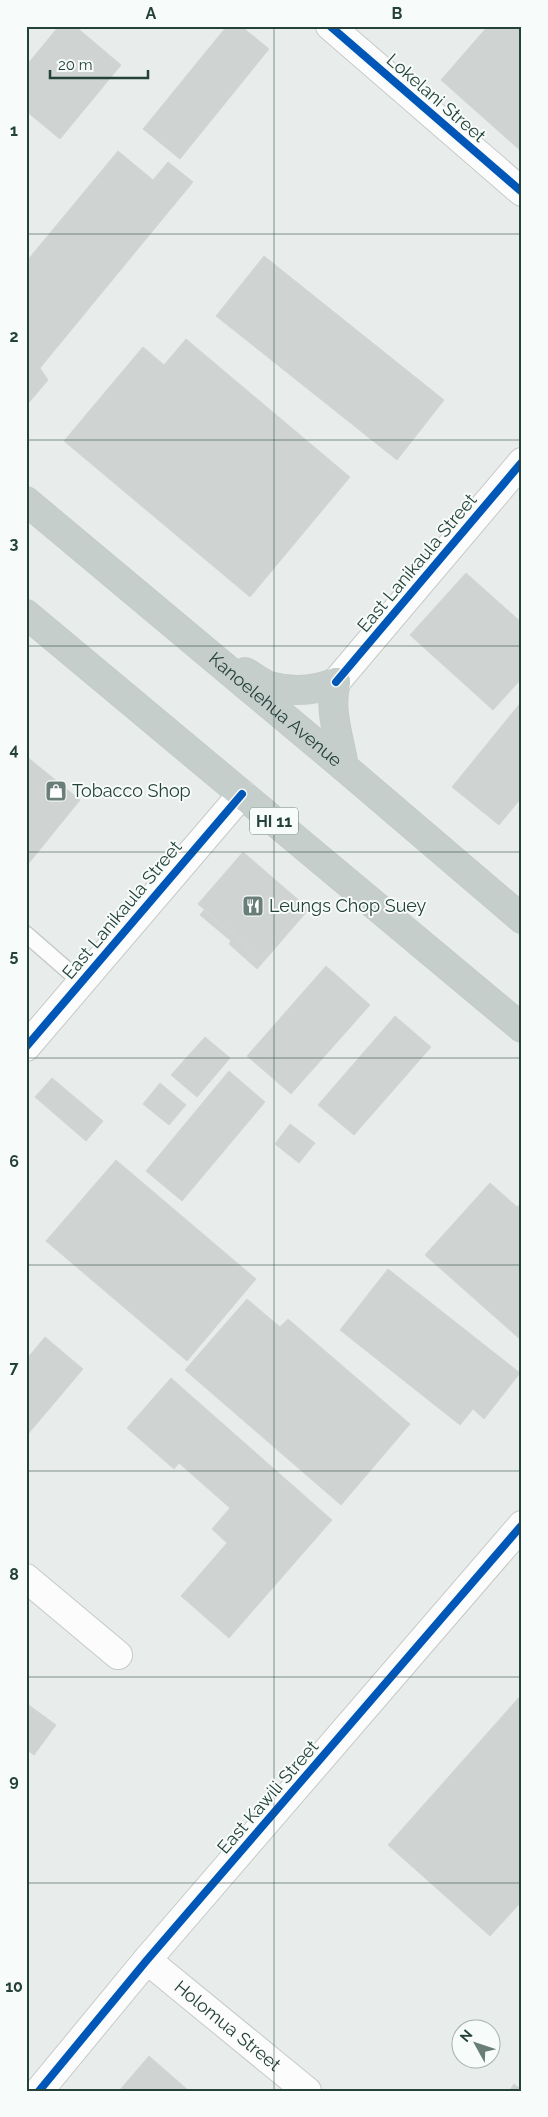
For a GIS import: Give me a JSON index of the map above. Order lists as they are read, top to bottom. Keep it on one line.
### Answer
{"streets":{"highway":["Kanoelehua Avenue","HI 11"],"street":["Lokelani Street","East Lanikaula Street","East Kawili Street","Holomua Street"]},"crossings":[["East Lanikaula Street","HI 11"],["East Kawili Street","Holomua Street"]],"places":{"shop":["Tobacco Shop"],"restaurant":["Leungs Chop Suey"]},"scale_bar":"20 m","north":"top left","grid":{"columns":["A","B"],"rows":["1","2","3","4","5","6","7","8","9","10"]}}
